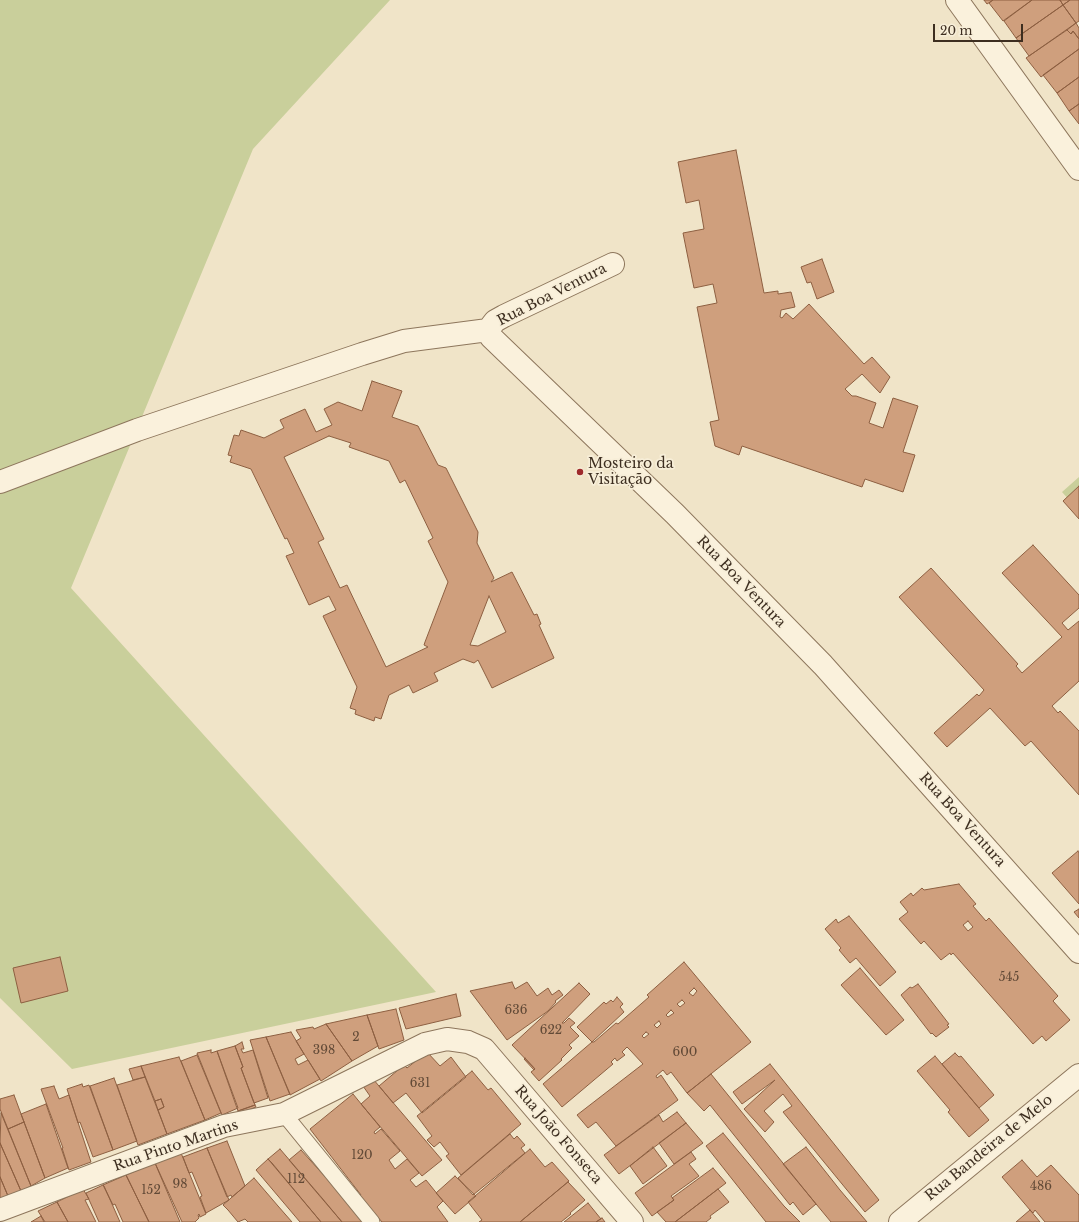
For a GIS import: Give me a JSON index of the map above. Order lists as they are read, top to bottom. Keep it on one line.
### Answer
{"streets":{"street":["Rua Boa Ventura","Rua João Fonseca","Rua Pinto Martins","Rua Bandeira de Melo"]},"crossings":[["Rua João Fonseca","Rua Pinto Martins"]],"places":["Mosteiro da Visitação"],"house_numbers":["545","636","622","2","398","600","631","120","112","98","486","152"],"scale_bar":"20 m"}
